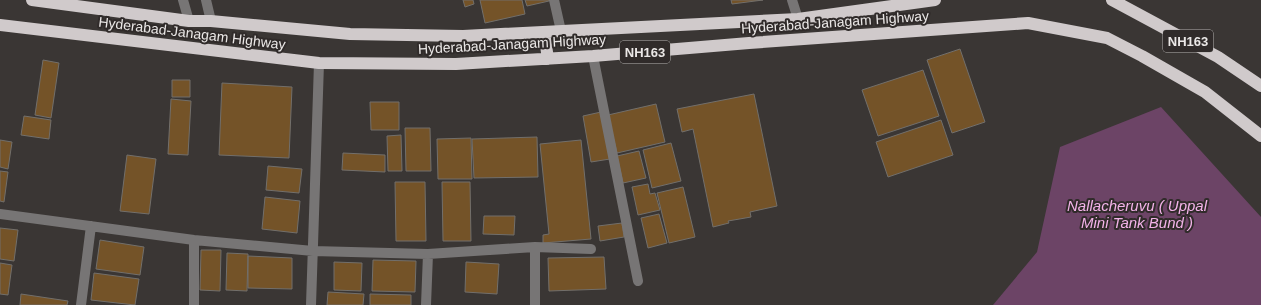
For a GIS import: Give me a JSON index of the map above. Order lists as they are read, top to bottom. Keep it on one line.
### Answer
{"streets":{"highway":["Hyderabad-Janagam Highway","NH163"]},"water":["Nallacheruvu ( Uppal Mini Tank Bund )"]}
